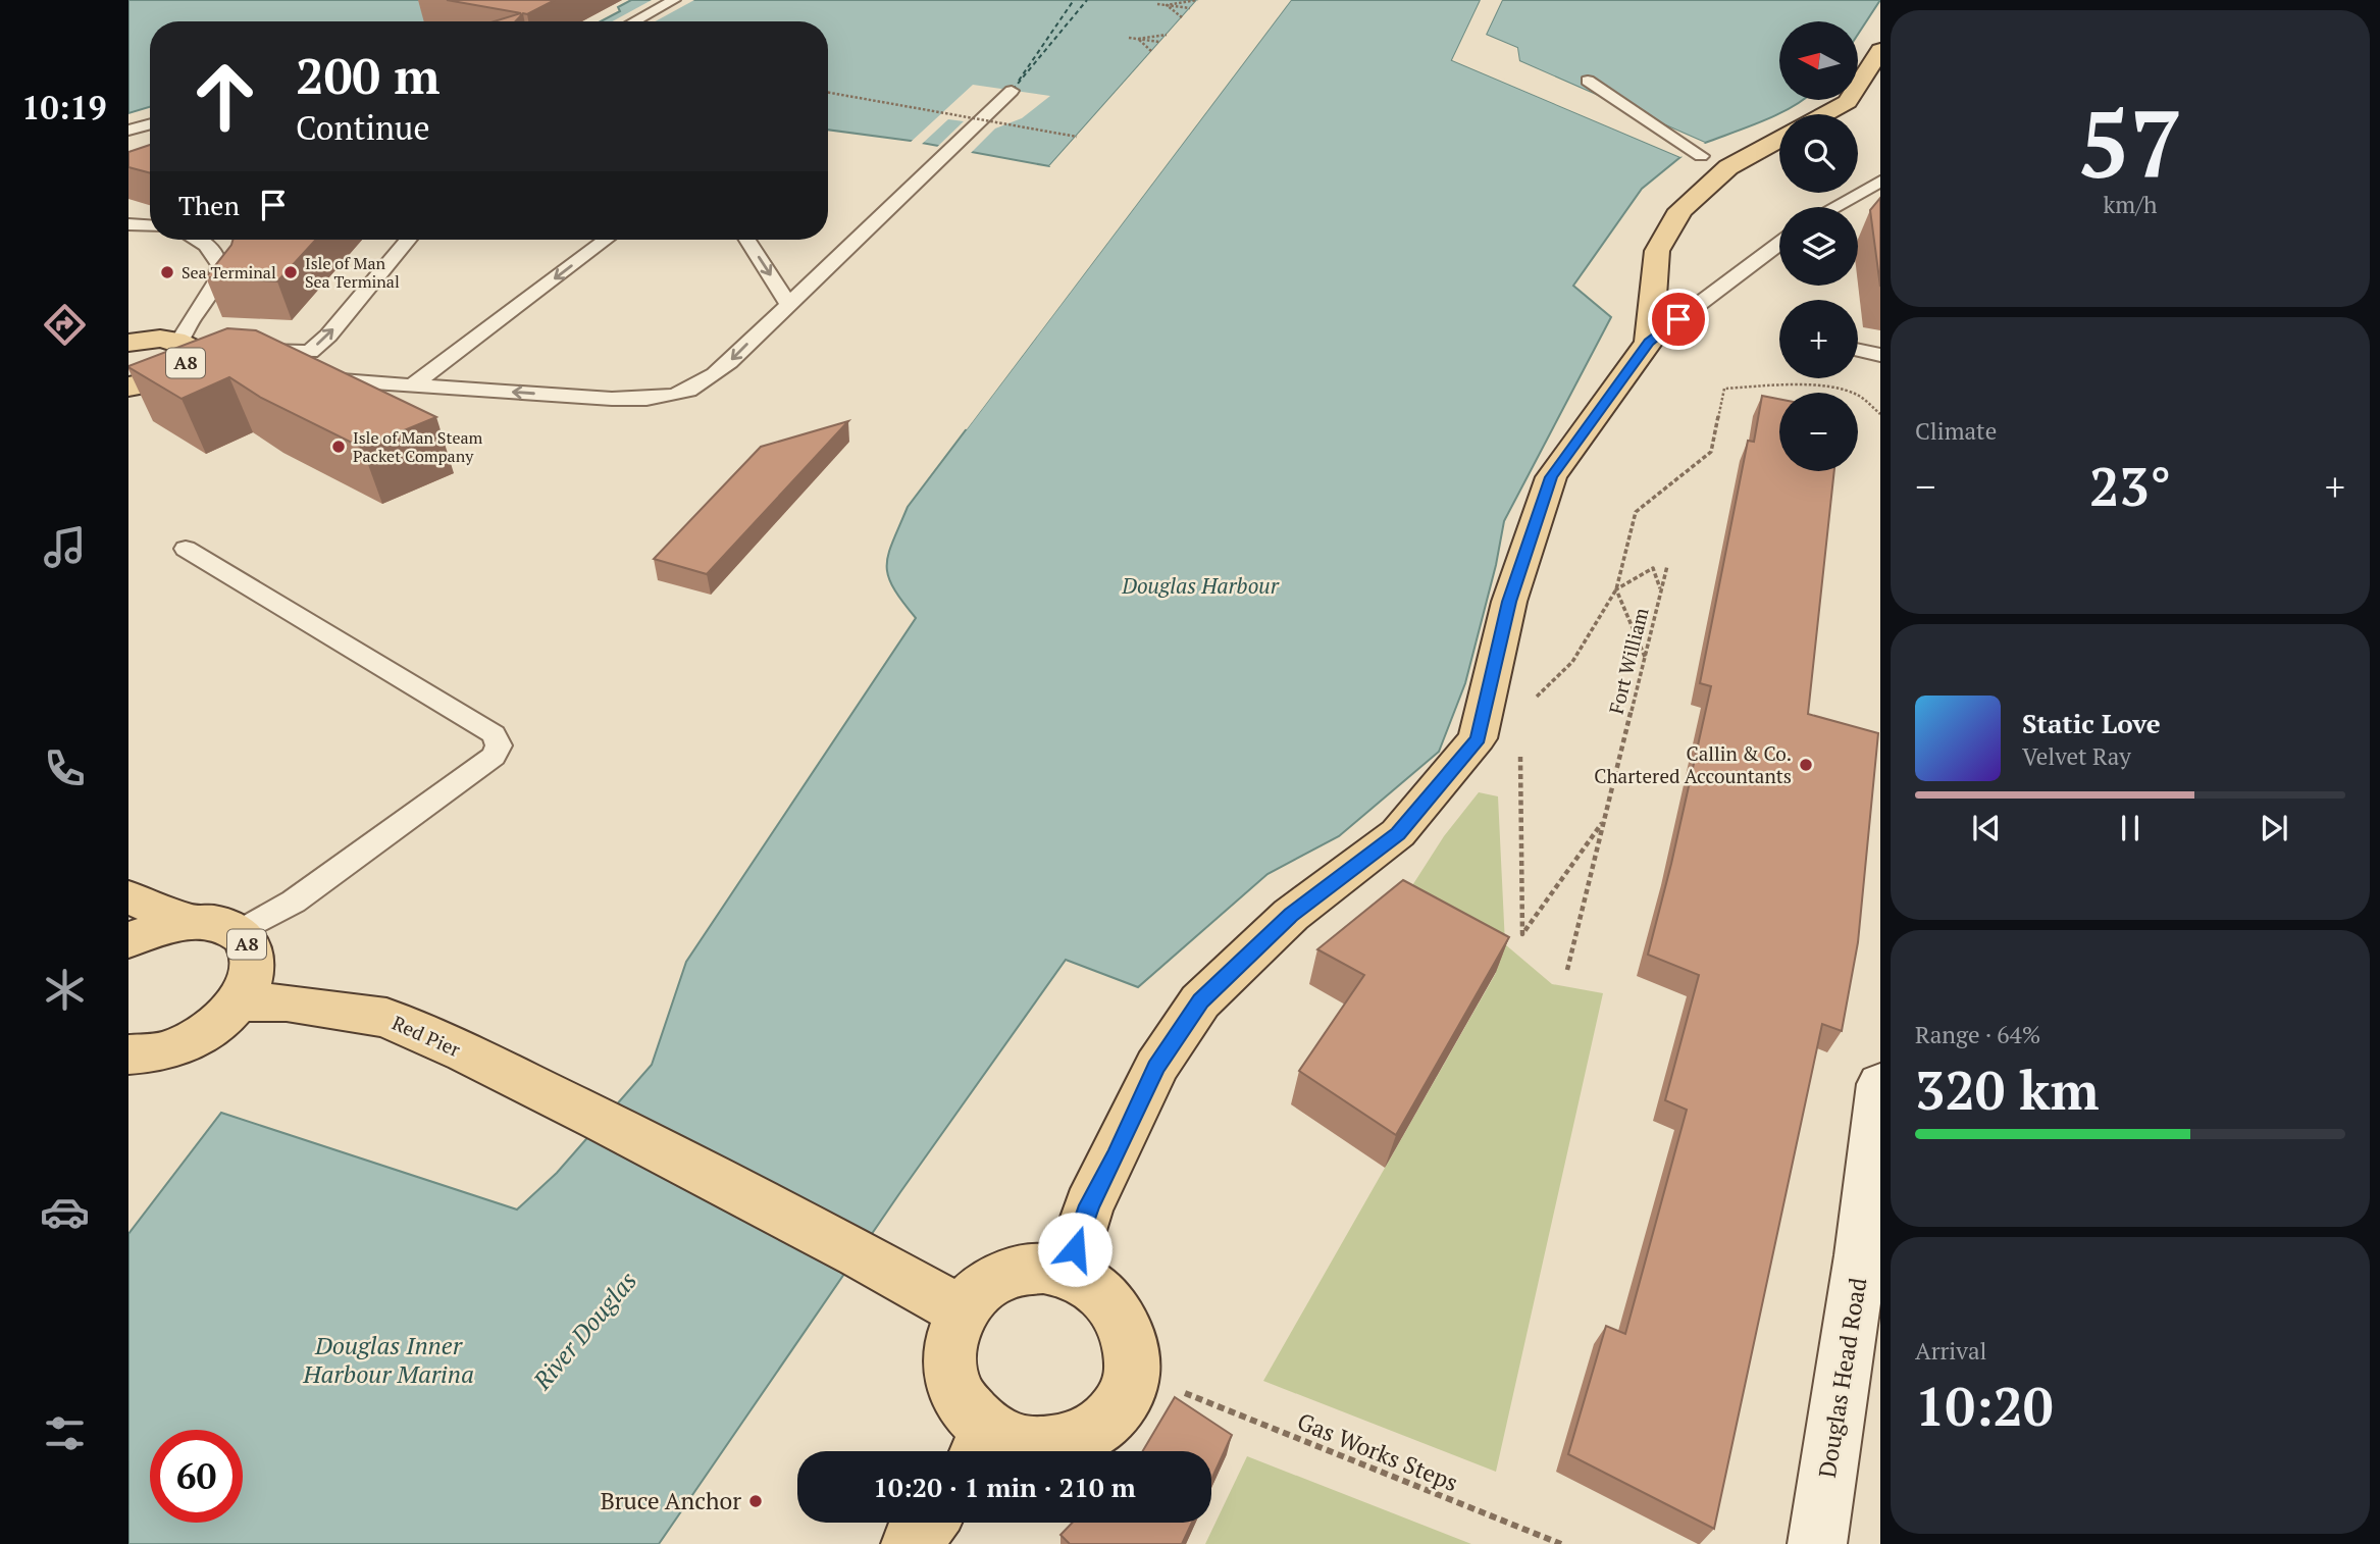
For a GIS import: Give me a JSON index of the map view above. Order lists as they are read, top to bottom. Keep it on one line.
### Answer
{"streets":{"main road":["A8","Red Pier","Douglas Head Road"],"path":["Fort William","Gas Works Steps"]},"crossings":[["A8","Red Pier"]],"water":["Douglas Harbour","River Douglas","Douglas Inner Harbour Marina"],"places":["Sea Terminal","Isle of Man Sea Terminal","Isle of Man Steam Packet Company","Callin & Co. Chartered Accountants","Bruce Anchor"],"north":"left","page":{"tabs":"10:19","tile":[["57","km/h"],"Climate",["Range · 64%","320 km"],["Arrival","10:20"]],"map_buttons":["+","−"],"turn":["200 m","Continue"],"then":"Then","heat":["−","23°","+"],"song":["Static Love","Velvet Ray"],"limit":"60","trip":"10:20 · 1 min · 210 m"}}
